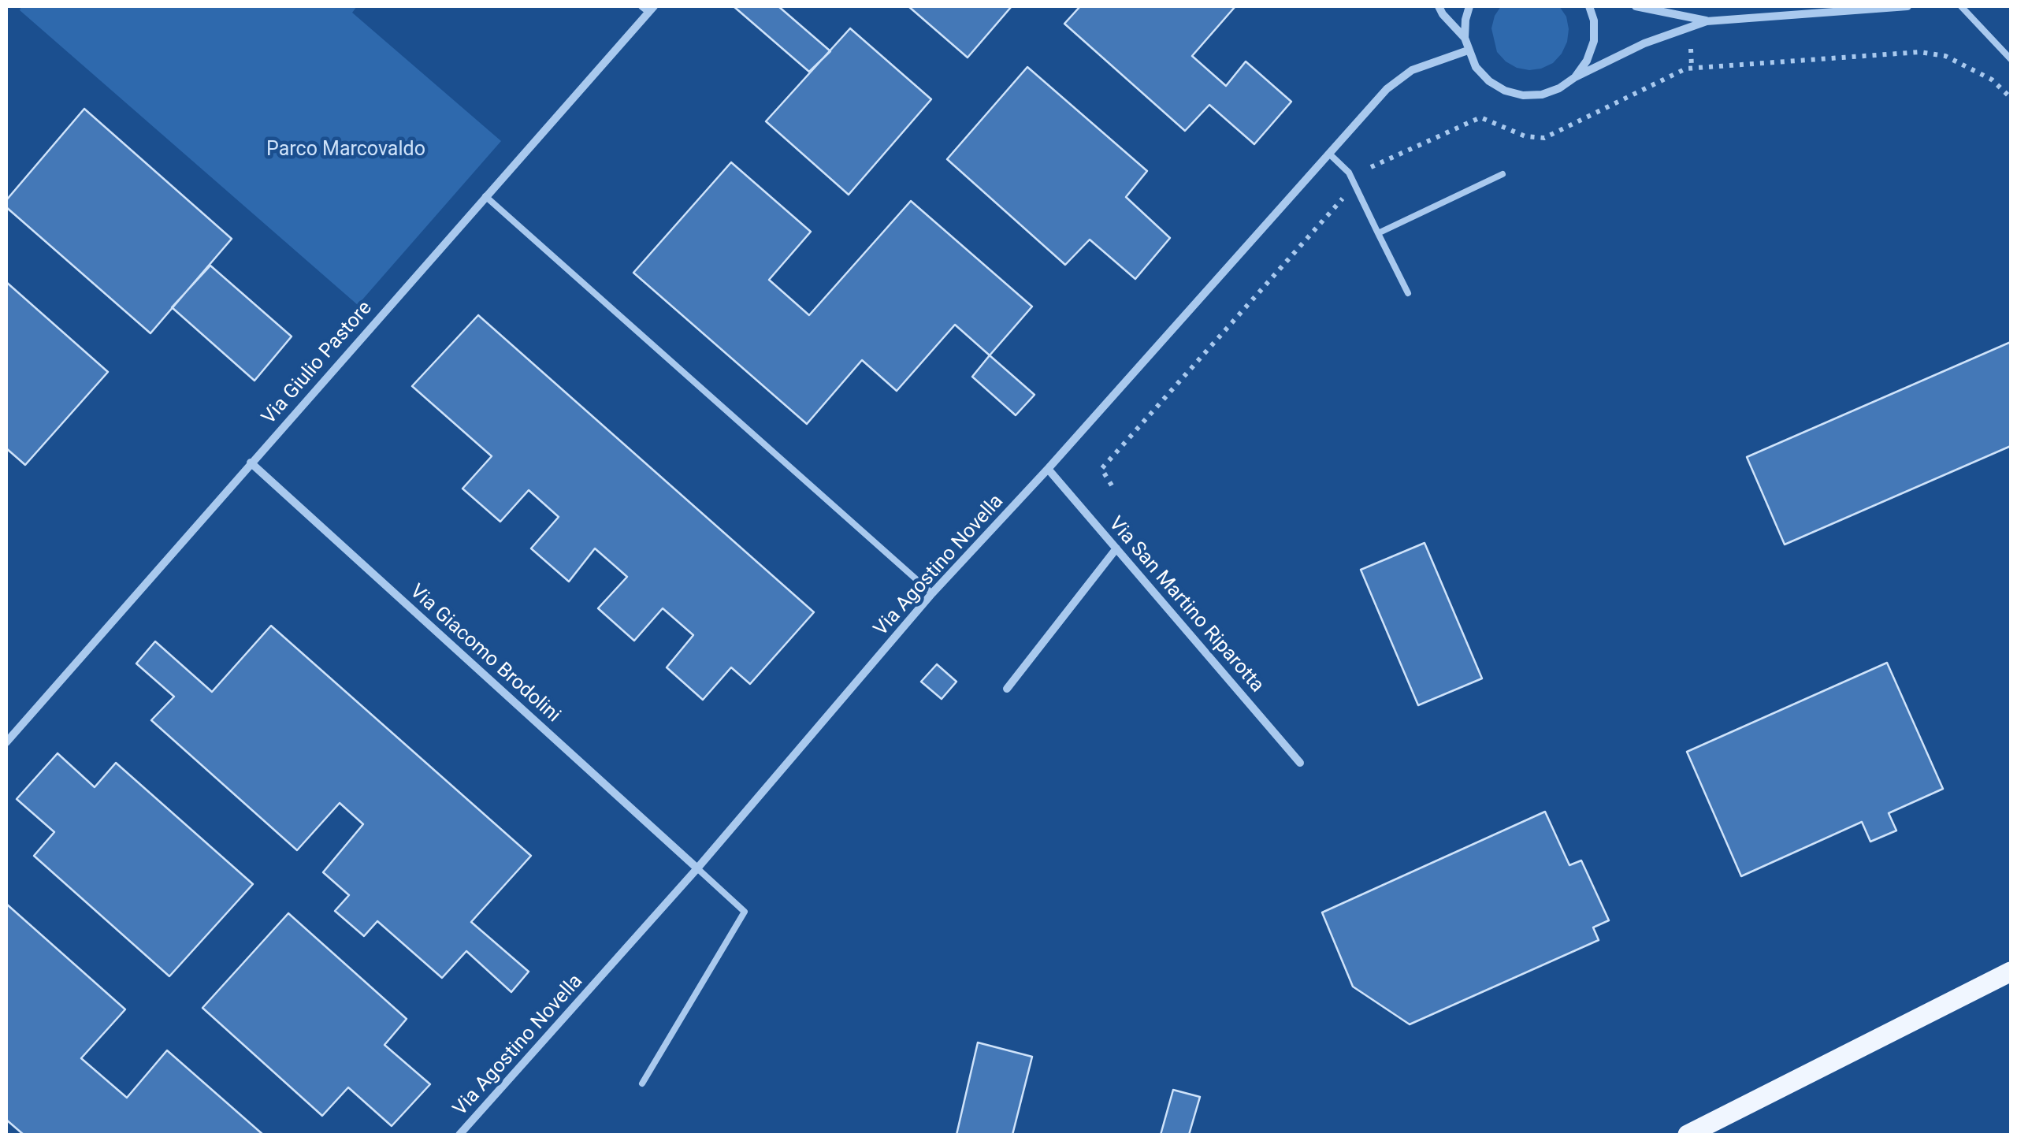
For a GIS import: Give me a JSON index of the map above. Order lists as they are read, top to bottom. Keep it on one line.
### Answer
{"streets":{"street":["Via Giulio Pastore","Via Agostino Novella","Via San Martino Riparotta","Via Giacomo Brodolini"]},"crossings":[["Via Giulio Pastore","Via Giacomo Brodolini"],["Via Agostino Novella","Via San Martino Riparotta"],["Via Agostino Novella","Via Giacomo Brodolini"]],"parks":["Parco Marcovaldo"]}
